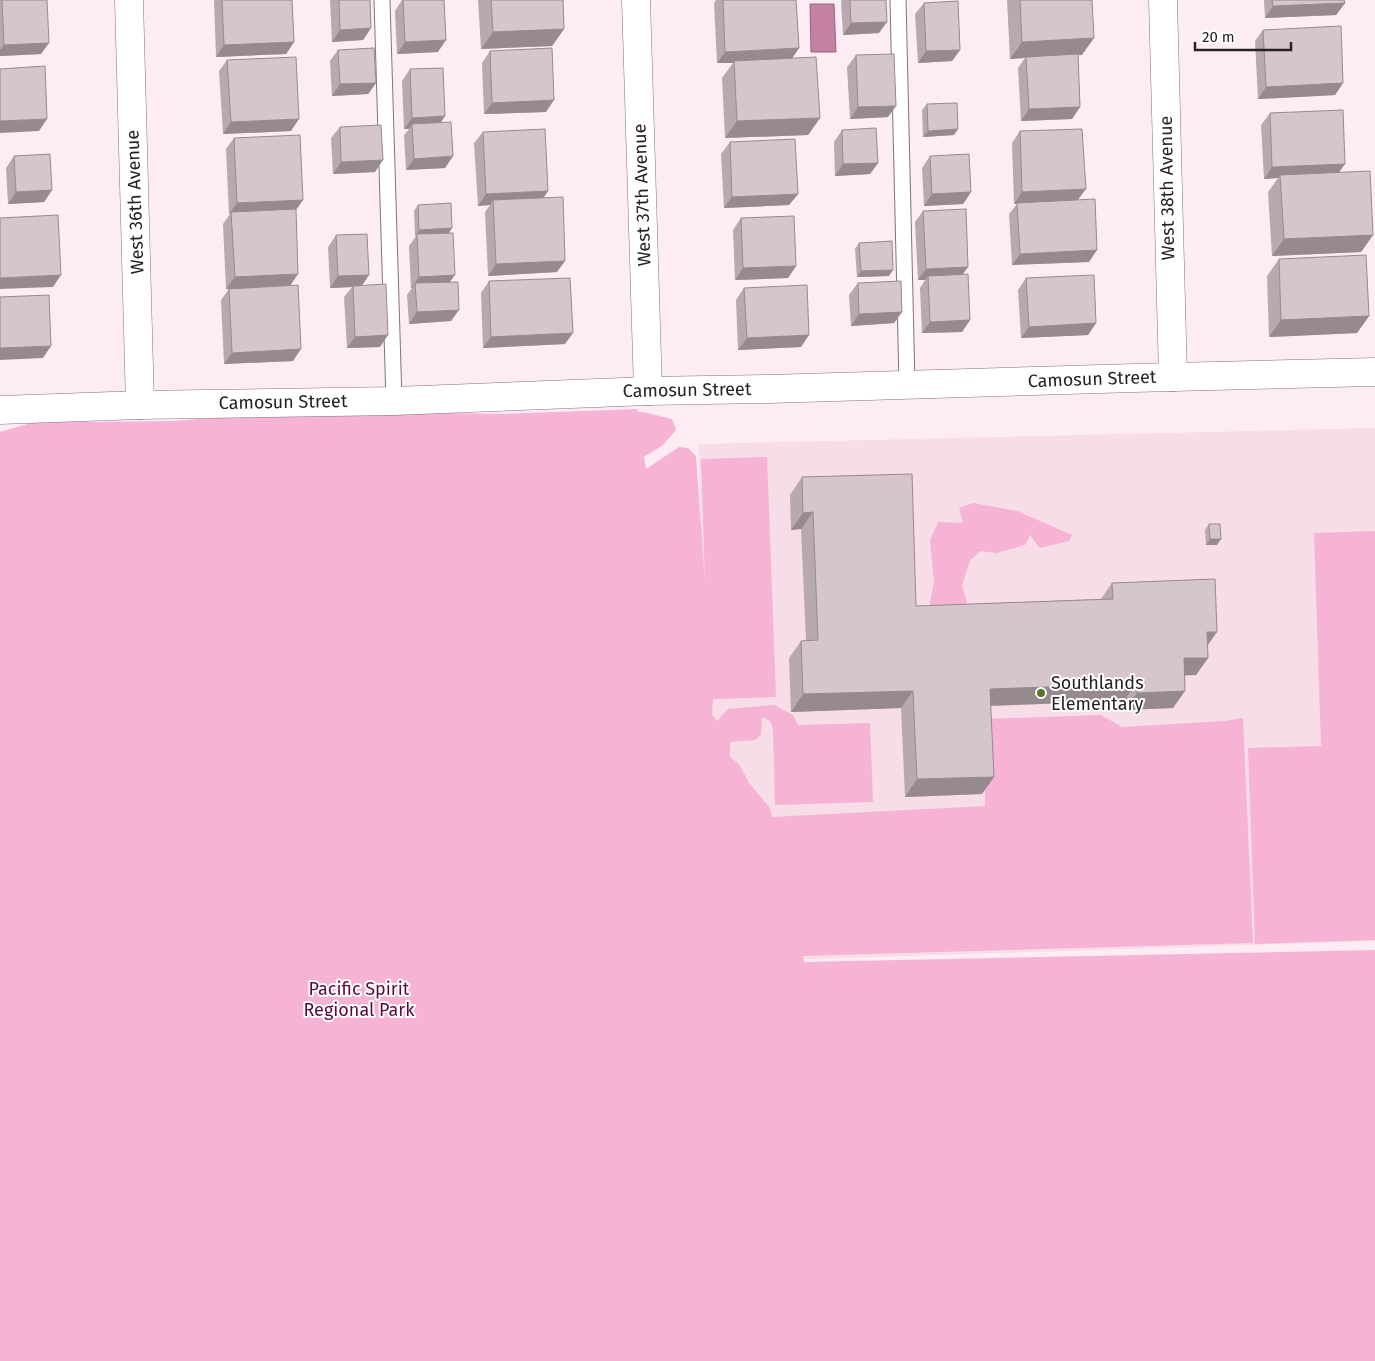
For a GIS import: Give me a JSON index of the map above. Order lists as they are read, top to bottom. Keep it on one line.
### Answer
{"streets":{"street":["West 38th Avenue","West 37th Avenue","West 36th Avenue","Camosun Street"]},"crossings":[["West 38th Avenue","Camosun Street"],["West 37th Avenue","Camosun Street"],["West 36th Avenue","Camosun Street"]],"parks":["Pacific Spirit Regional Park"],"places":["Southlands Elementary"],"scale_bar":"20 m"}
